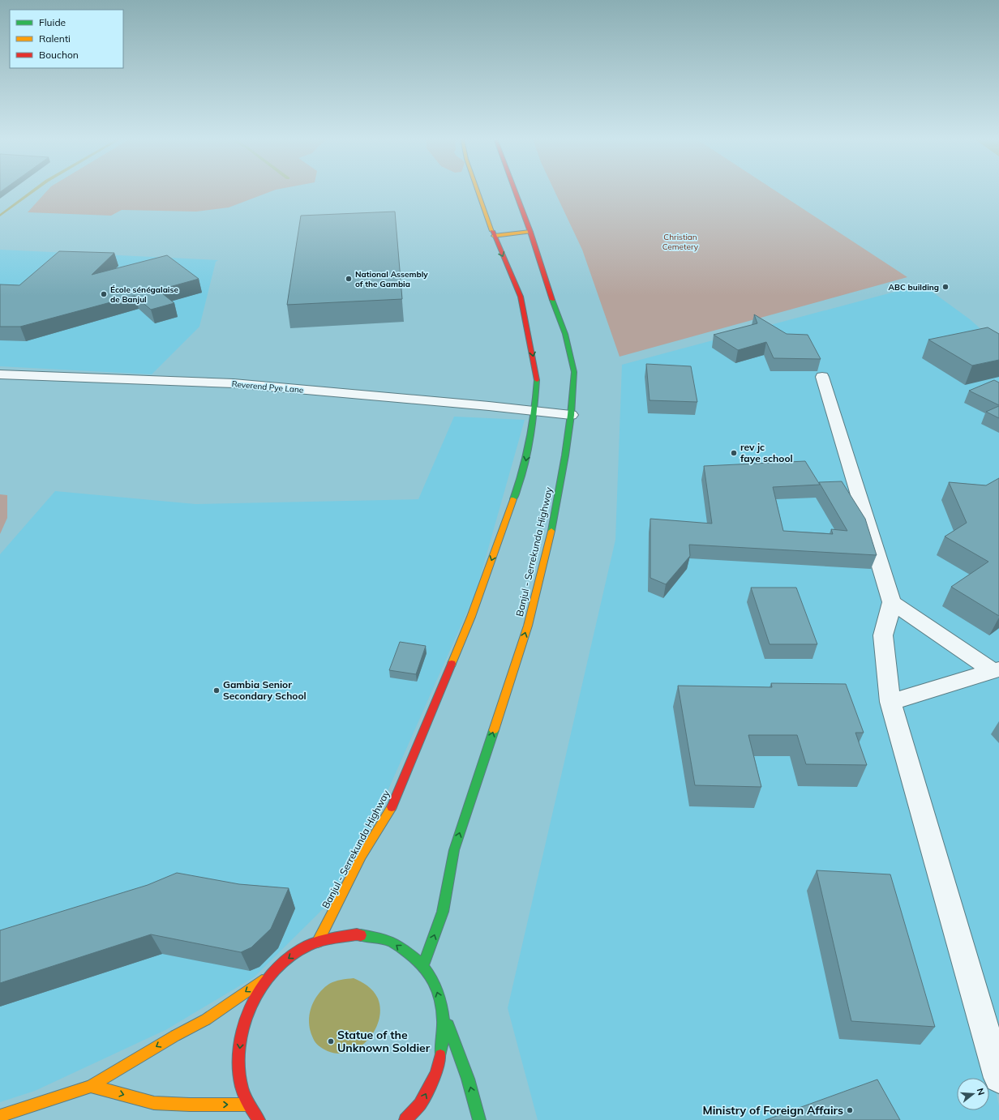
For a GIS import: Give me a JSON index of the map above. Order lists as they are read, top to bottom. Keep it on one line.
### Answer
{"streets":{"main road":["Banjul - Serrekunda Highway"],"street":["Reverend Pye Lane"]},"crossings":[["Reverend Pye Lane","Banjul - Serrekunda Highway"]],"parks":["Christian Cemetery"],"places":["National Assembly of the Gambia","ABC building","École sénégalaise de Banjul","rev jc faye school","Gambia Senior Secondary School","Statue of the Unknown Soldier","Ministry of Foreign Affairs"],"legend":["Fluide","Ralenti","Bouchon"],"north":"right"}
